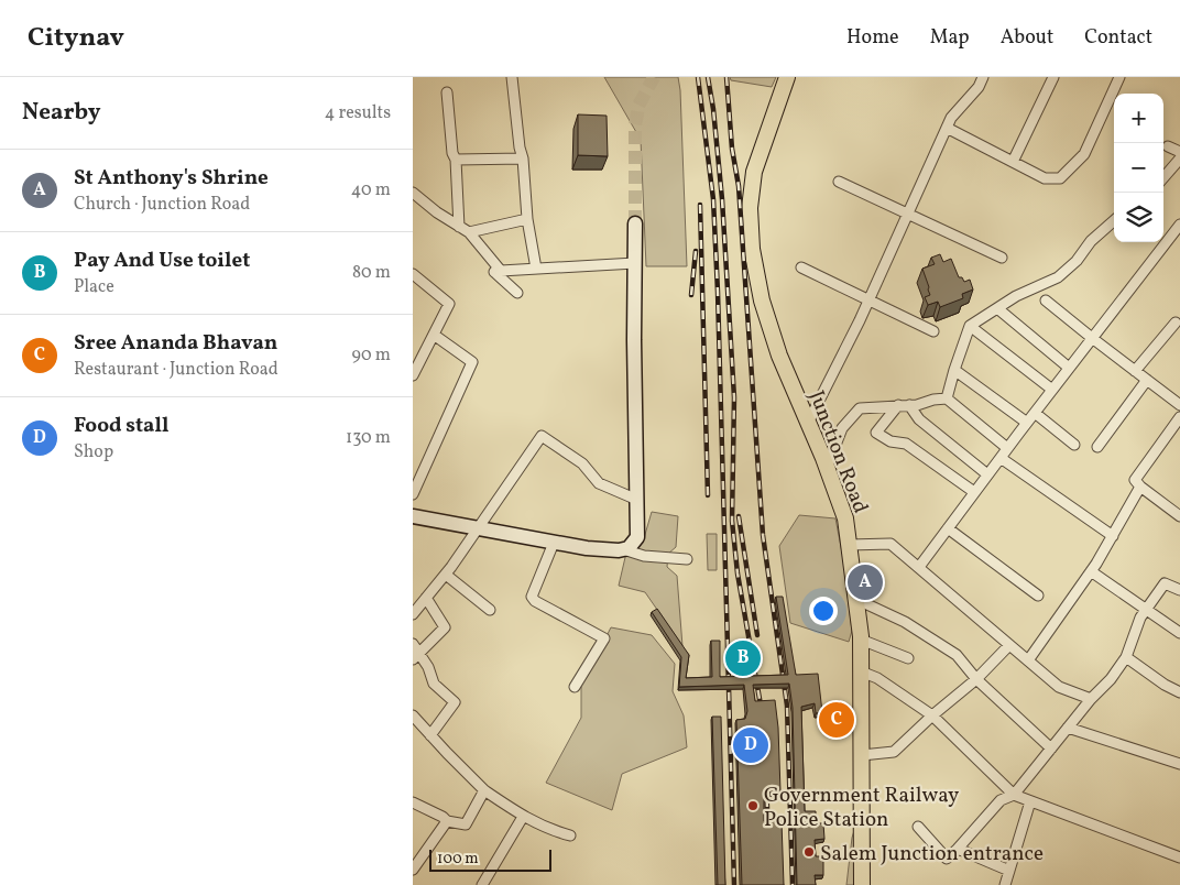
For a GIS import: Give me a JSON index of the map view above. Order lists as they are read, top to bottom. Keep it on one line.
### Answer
{"streets":{"main road":["Junction Road"]},"places":["Government Railway Police Station","Salem Junction entrance"],"scale_bar":"100 m","page":{"header":"Citynav","nav":["Home","Map","About","Contact"],"heading":["Nearby","4 results"],"map_buttons":["+","−"],"list":[{"mark":"A","name":"St Anthony's Shrine","note":"Church · Junction Road","value":"40 m"},{"mark":"B","name":"Pay And Use toilet","note":"Place","value":"80 m"},{"mark":"C","name":"Sree Ananda Bhavan","note":"Restaurant · Junction Road","value":"90 m"},{"mark":"D","name":"Food stall","note":"Shop","value":"130 m"}],"pins":["A","B","C","D"],"scale":"100 m"}}
